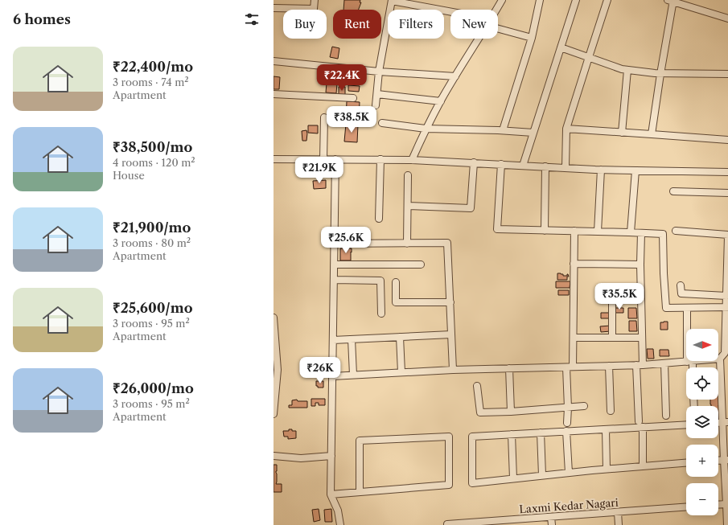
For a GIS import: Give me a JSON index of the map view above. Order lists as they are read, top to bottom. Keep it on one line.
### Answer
{"streets":{"street":["Laxmi Kedar Nagari"]},"north":"right","page":{"heading":"6 homes","chip":["Buy","Rent","Filters","New"],"list":[{"name":"₹22,400/mo","note":"3 rooms · 74 m² · Apartment"},{"name":"₹38,500/mo","note":"4 rooms · 120 m² · House"},{"name":"₹21,900/mo","note":"3 rooms · 80 m² · Apartment"},{"name":"₹25,600/mo","note":"3 rooms · 95 m² · Apartment"},{"name":"₹26,000/mo","note":"3 rooms · 95 m² · Apartment"}],"price":["₹22.4K","₹38.5K","₹21.9K","₹25.6K","₹35.5K","₹26K"],"map_buttons":["+","−"]}}
